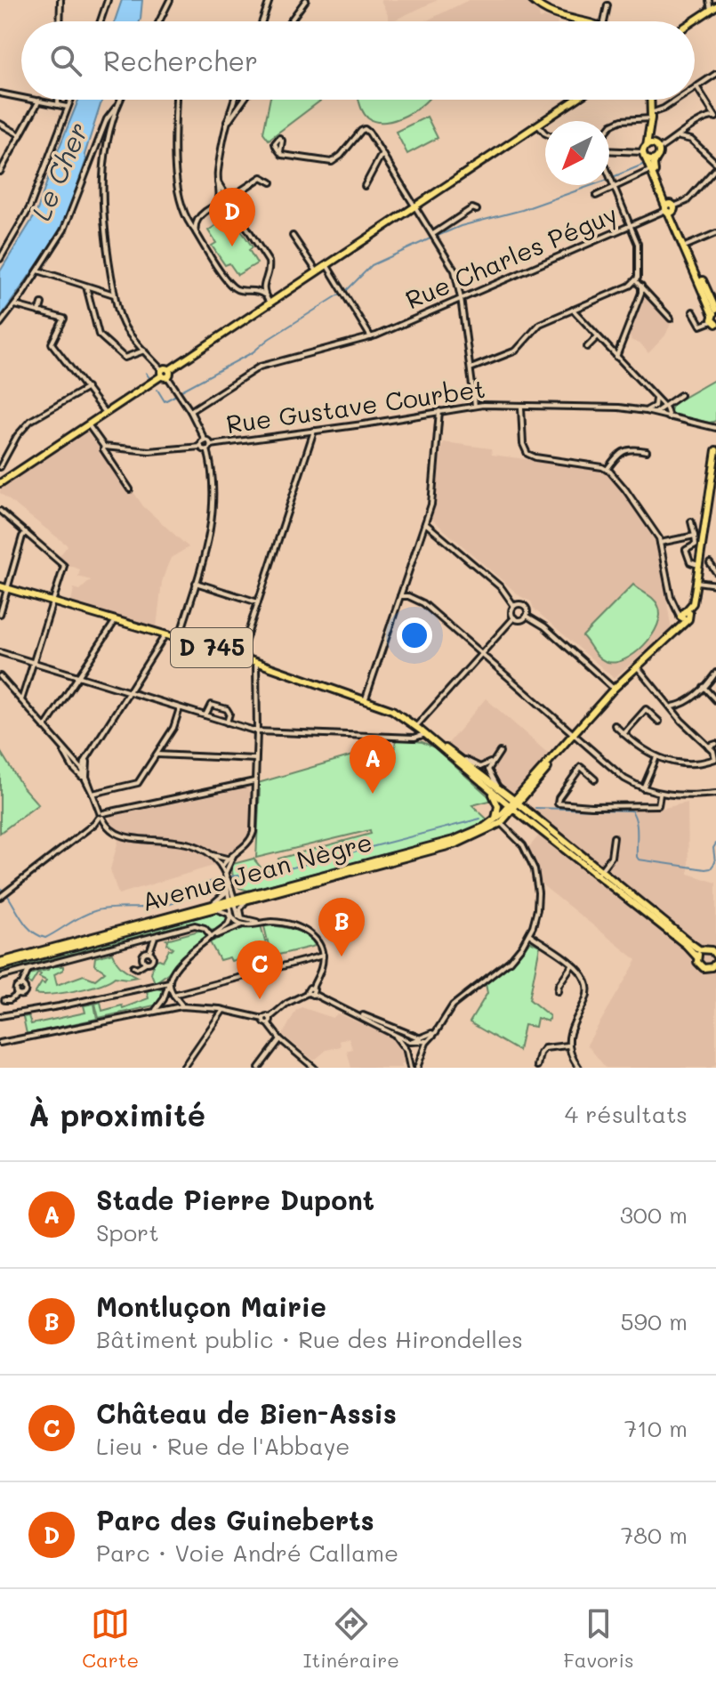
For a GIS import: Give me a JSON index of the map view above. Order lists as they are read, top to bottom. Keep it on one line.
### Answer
{"streets":{"main road":["D 745","Avenue Jean Nègre"],"street":["Rue Charles Péguy","Rue Gustave Courbet"]},"crossings":[["D 745","Avenue Jean Nègre"]],"water":["Le Cher"],"north":"bottom left","page":{"search":"Rechercher","pins":["D","A","B","C"],"heading":["À proximité","4 résultats"],"list":[{"mark":"A","name":"Stade Pierre Dupont","note":"Sport","value":"300 m"},{"mark":"B","name":"Montluçon Mairie","note":"Bâtiment public · Rue des Hirondelles","value":"590 m"},{"mark":"C","name":"Château de Bien-Assis","note":"Lieu · Rue de l'Abbaye","value":"710 m"},{"mark":"D","name":"Parc des Guineberts","note":"Parc · Voie André Callame","value":"780 m"}],"nav":["Carte","Itinéraire","Favoris"]}}
